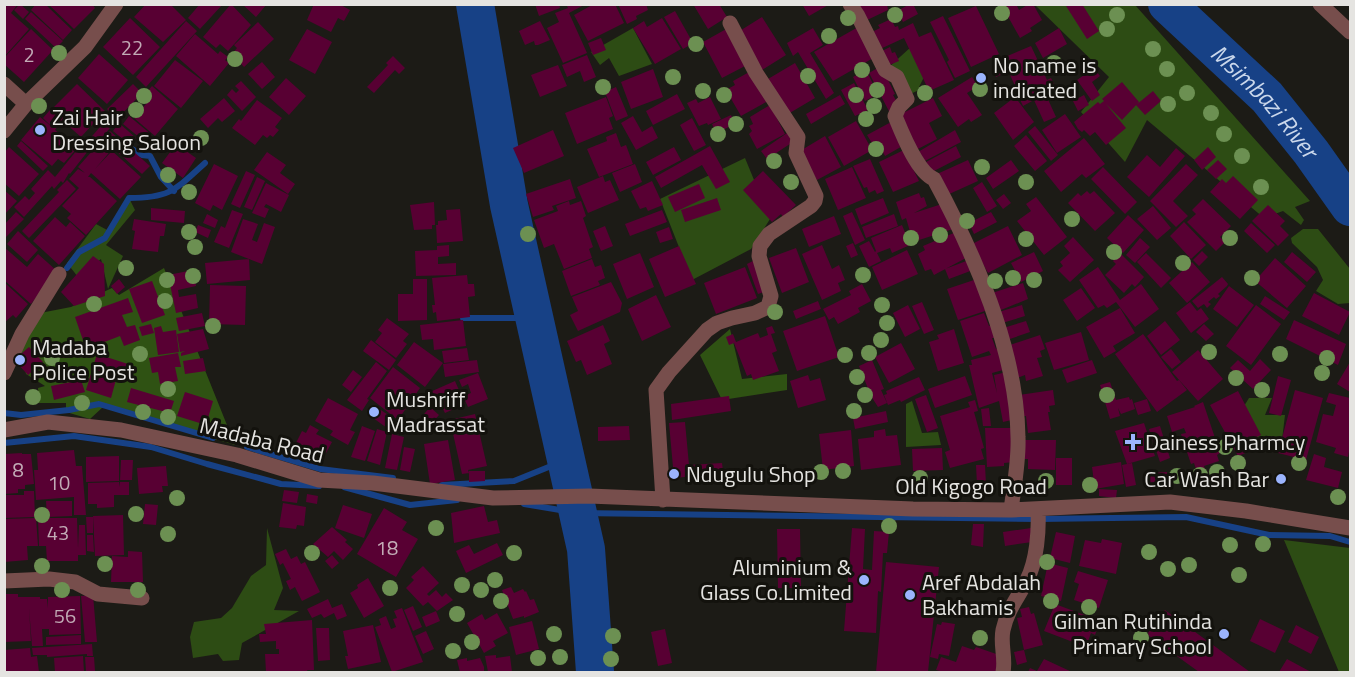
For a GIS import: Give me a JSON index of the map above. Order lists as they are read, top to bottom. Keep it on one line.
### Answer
{"streets":{"street":["Madaba Road","Old Kigogo Road"]},"crossings":[["Madaba Road","Old Kigogo Road"]],"water":["Msimbazi River"],"places":{"other":["No name is indicated","Zai Hair Dressing Saloon","Madaba Police Post","Mushriff Madrassat","Ndugulu Shop","Car Wash Bar","Aluminium & Glass Co.Limited","Aref Abdalah Bakhamis","Gilman Rutihinda Primary School"],"health":["Dainess Pharmcy"]},"house_numbers":["22","2","8","10","43","18","56"]}
